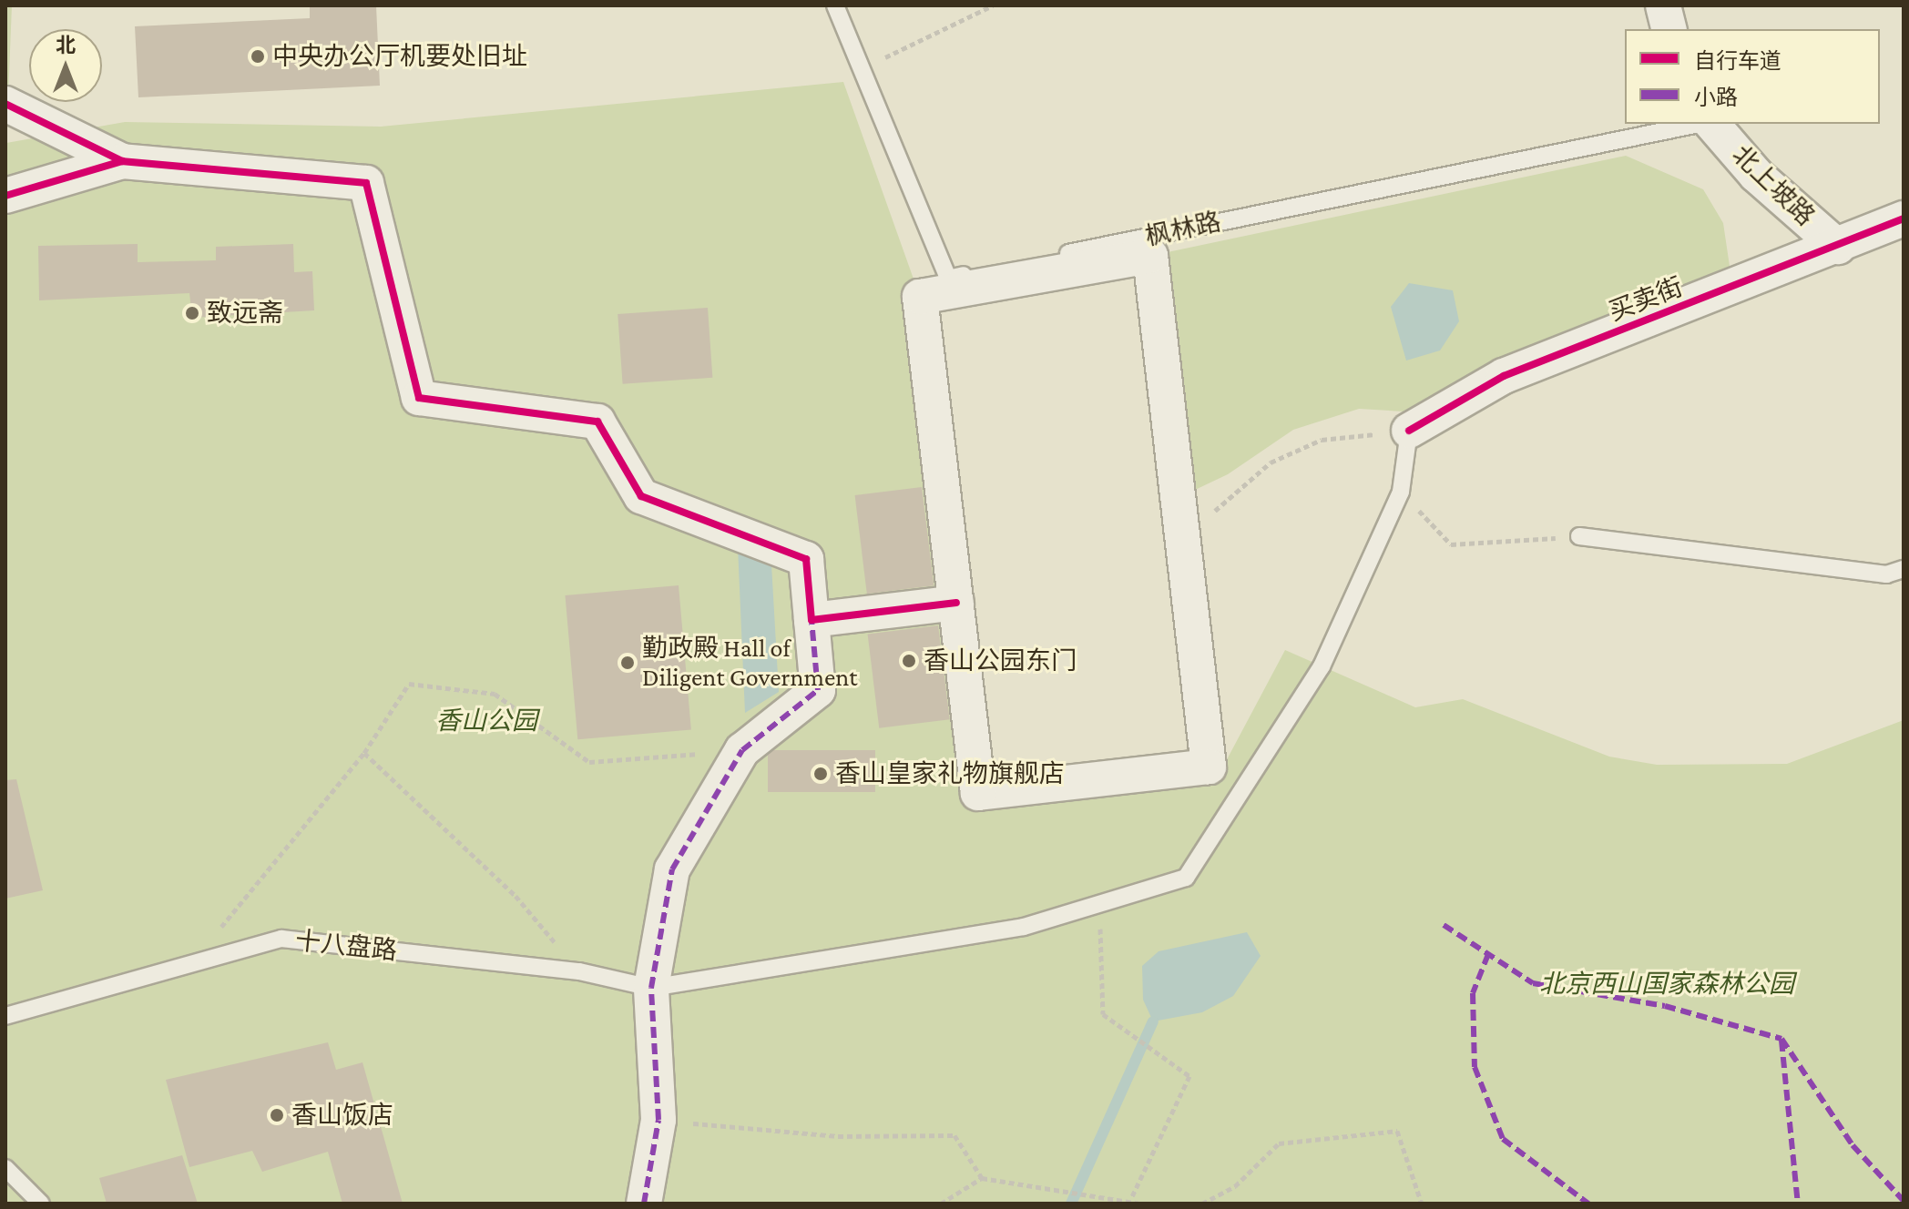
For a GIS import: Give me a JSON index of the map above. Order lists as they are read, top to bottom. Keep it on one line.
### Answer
{"streets":{"street":["北上坡路","买卖街"],"lane":["枫林路","十八盘路"]},"crossings":[["北上坡路","买卖街"]],"parks":["香山公园","北京西山国家森林公园"],"places":["中央办公厅机要处旧址","致远斋","香山公园东门","勤政殿 Hall of Diligent Government","香山皇家礼物旗舰店","香山饭店"],"legend":["自行车道","小路"],"north":"top"}
